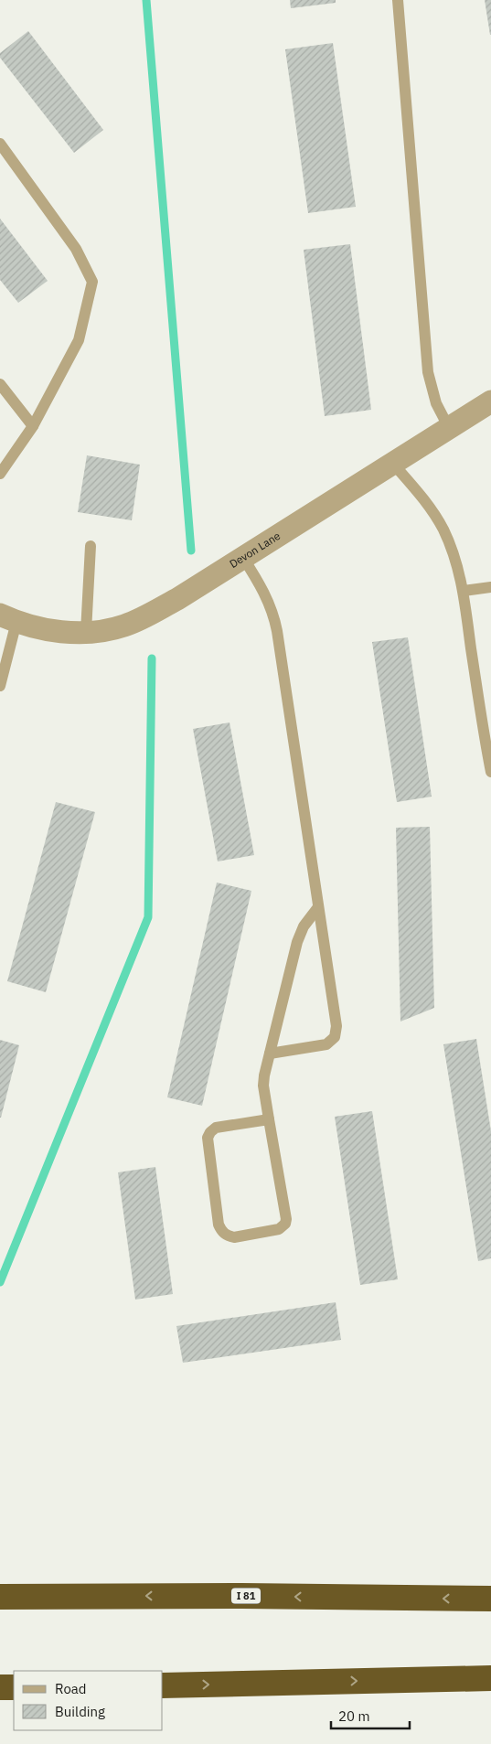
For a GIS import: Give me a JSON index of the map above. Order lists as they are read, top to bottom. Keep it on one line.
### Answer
{"streets":{"highway":["I 81"],"street":["Devon Lane"]},"legend":["Road","Building"],"scale_bar":"20 m"}
